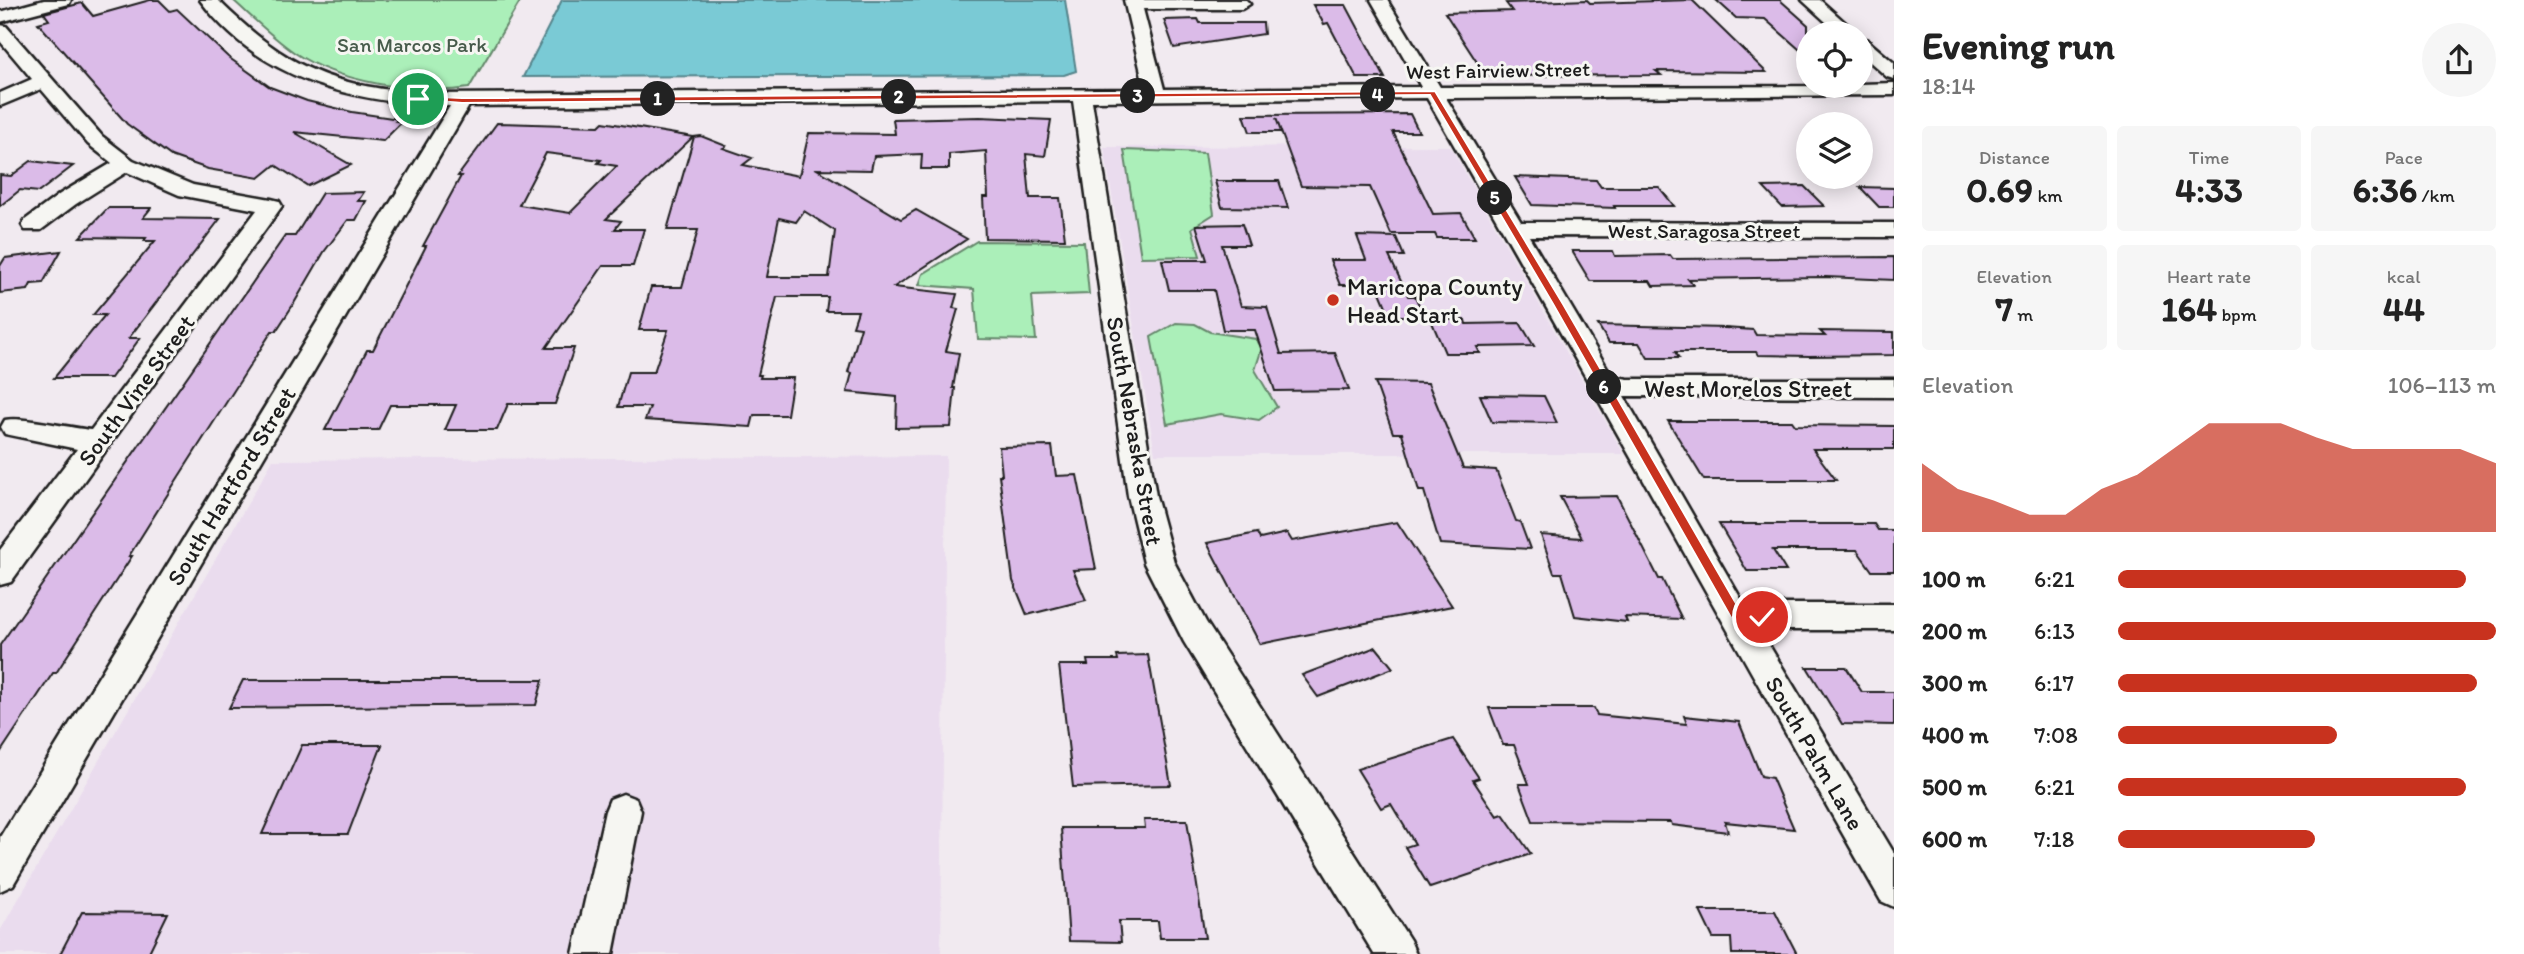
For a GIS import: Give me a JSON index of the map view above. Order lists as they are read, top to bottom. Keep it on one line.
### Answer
{"streets":{"street":["West Fairview Street","West Saragosa Street","West Morelos Street","South Vine Street","South Nebraska Street","South Hartford Street","South Palm Lane"]},"crossings":[["West Fairview Street","South Nebraska Street"],["West Fairview Street","South Hartford Street"],["West Fairview Street","South Palm Lane"],["West Saragosa Street","South Palm Lane"],["West Morelos Street","South Palm Lane"]],"parks":["San Marcos Park"],"places":["Maricopa County Head Start"],"page":{"heading":["Evening run","18:14"],"pins":["4","3","2","1","5","6"],"stats":[["Distance","0.69 km"],["Time","4:33"],["Pace","6:36 /km"],["Elevation","7 m"],["Heart rate","164 bpm"],["kcal","44"]],"chart":["Elevation","106–113 m"],"list":[{"name":"100 m","note":"6:21"},{"name":"200 m","note":"6:13"},{"name":"300 m","note":"6:17"},{"name":"400 m","note":"7:08"},{"name":"500 m","note":"6:21"},{"name":"600 m","note":"7:18"}]}}
